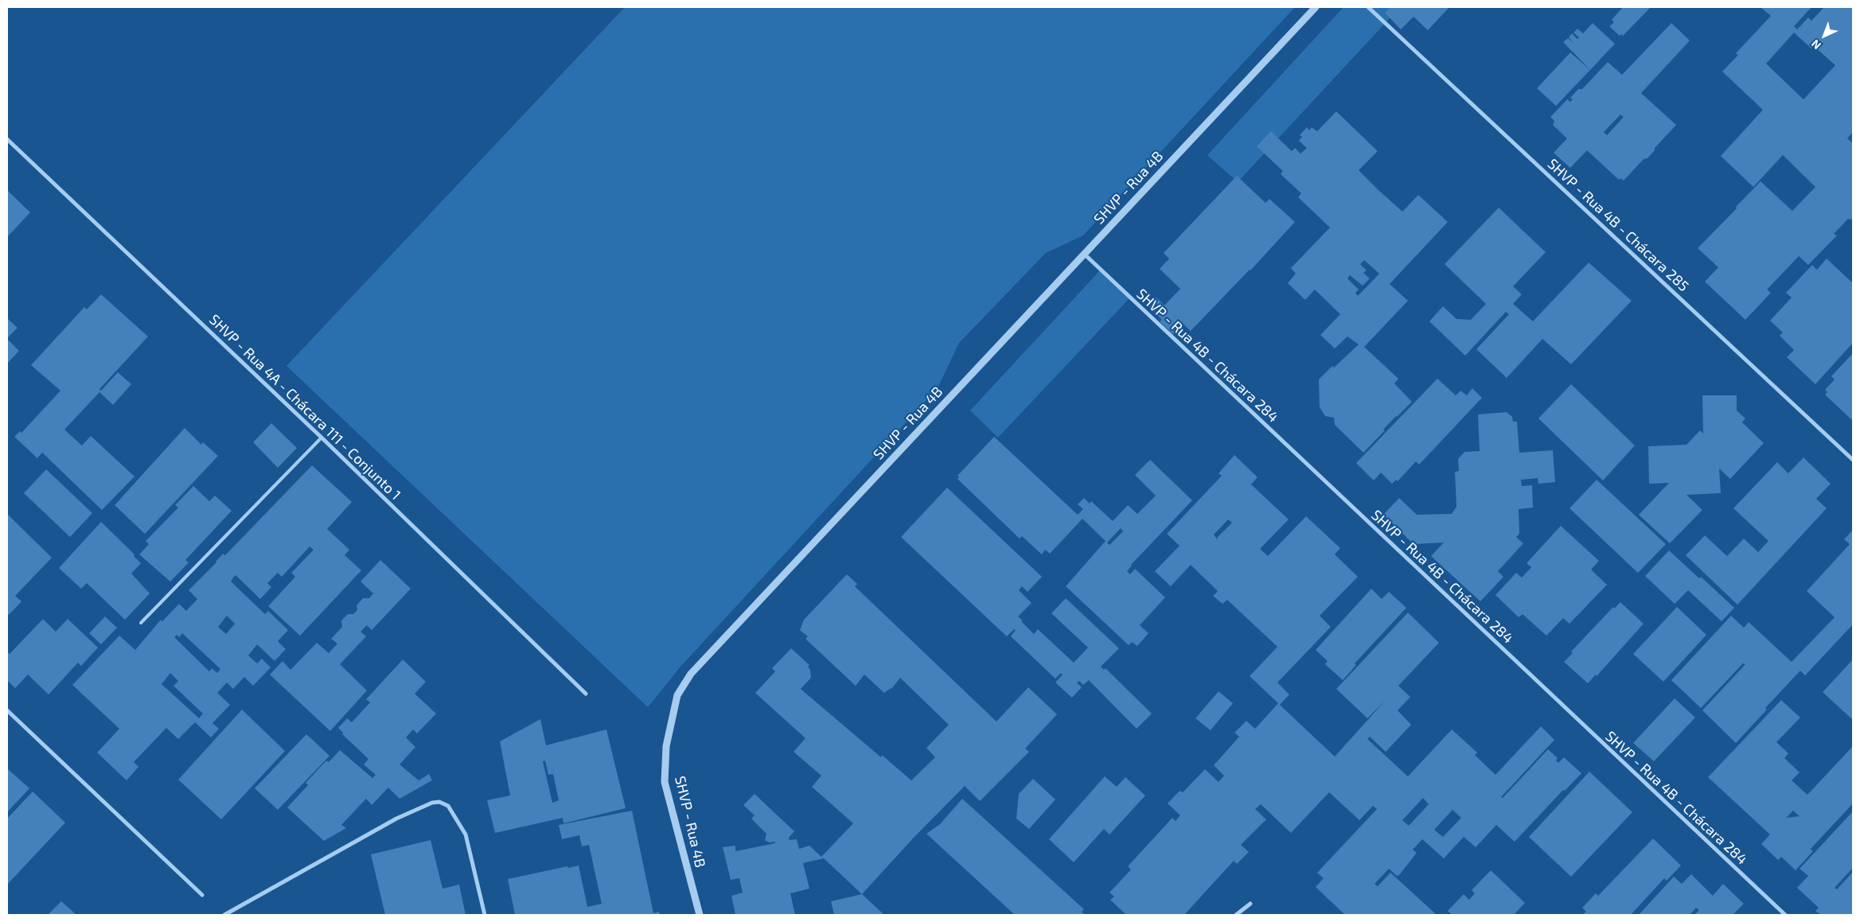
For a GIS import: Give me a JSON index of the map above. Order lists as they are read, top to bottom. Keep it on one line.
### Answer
{"streets":{"street":["SHVP - Rua 4B","SHVP - Rua 4B - Chácara 285","SHVP - Rua 4B - Chácara 284","SHVP - Rua 4A - Chácara 111 - Conjunto 1"]},"crossings":[["SHVP - Rua 4B","SHVP - Rua 4B - Chácara 284"]],"north":"bottom left"}
